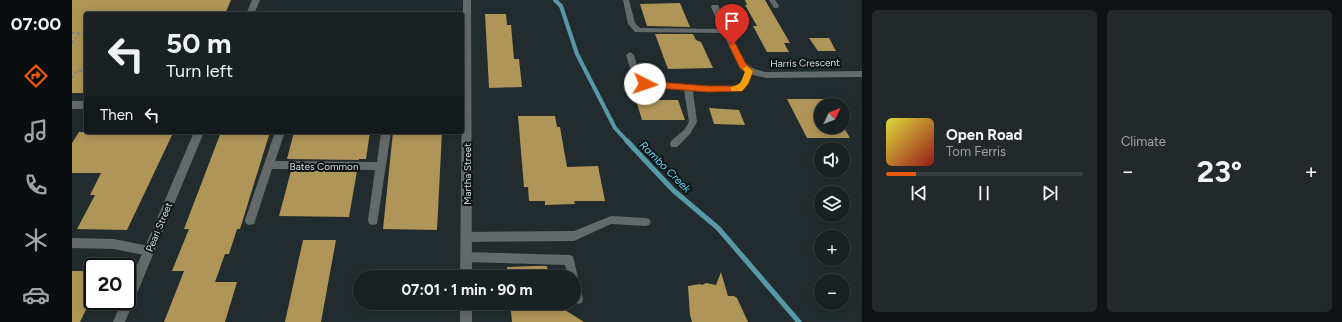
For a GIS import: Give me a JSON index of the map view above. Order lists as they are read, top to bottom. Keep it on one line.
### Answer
{"streets":{"street":["Harris Crescent","Bates Common","Martha Street","Pearl Street"]},"water":["Rambo Creek"],"north":"top right","page":{"tabs":"07:00","tile":"Climate","turn":["50 m","Turn left"],"then":"Then","map_buttons":["+","−"],"song":["Open Road","Tom Ferris"],"heat":["−","23°","+"],"limit":"20","trip":"07:01 · 1 min · 90 m"}}
